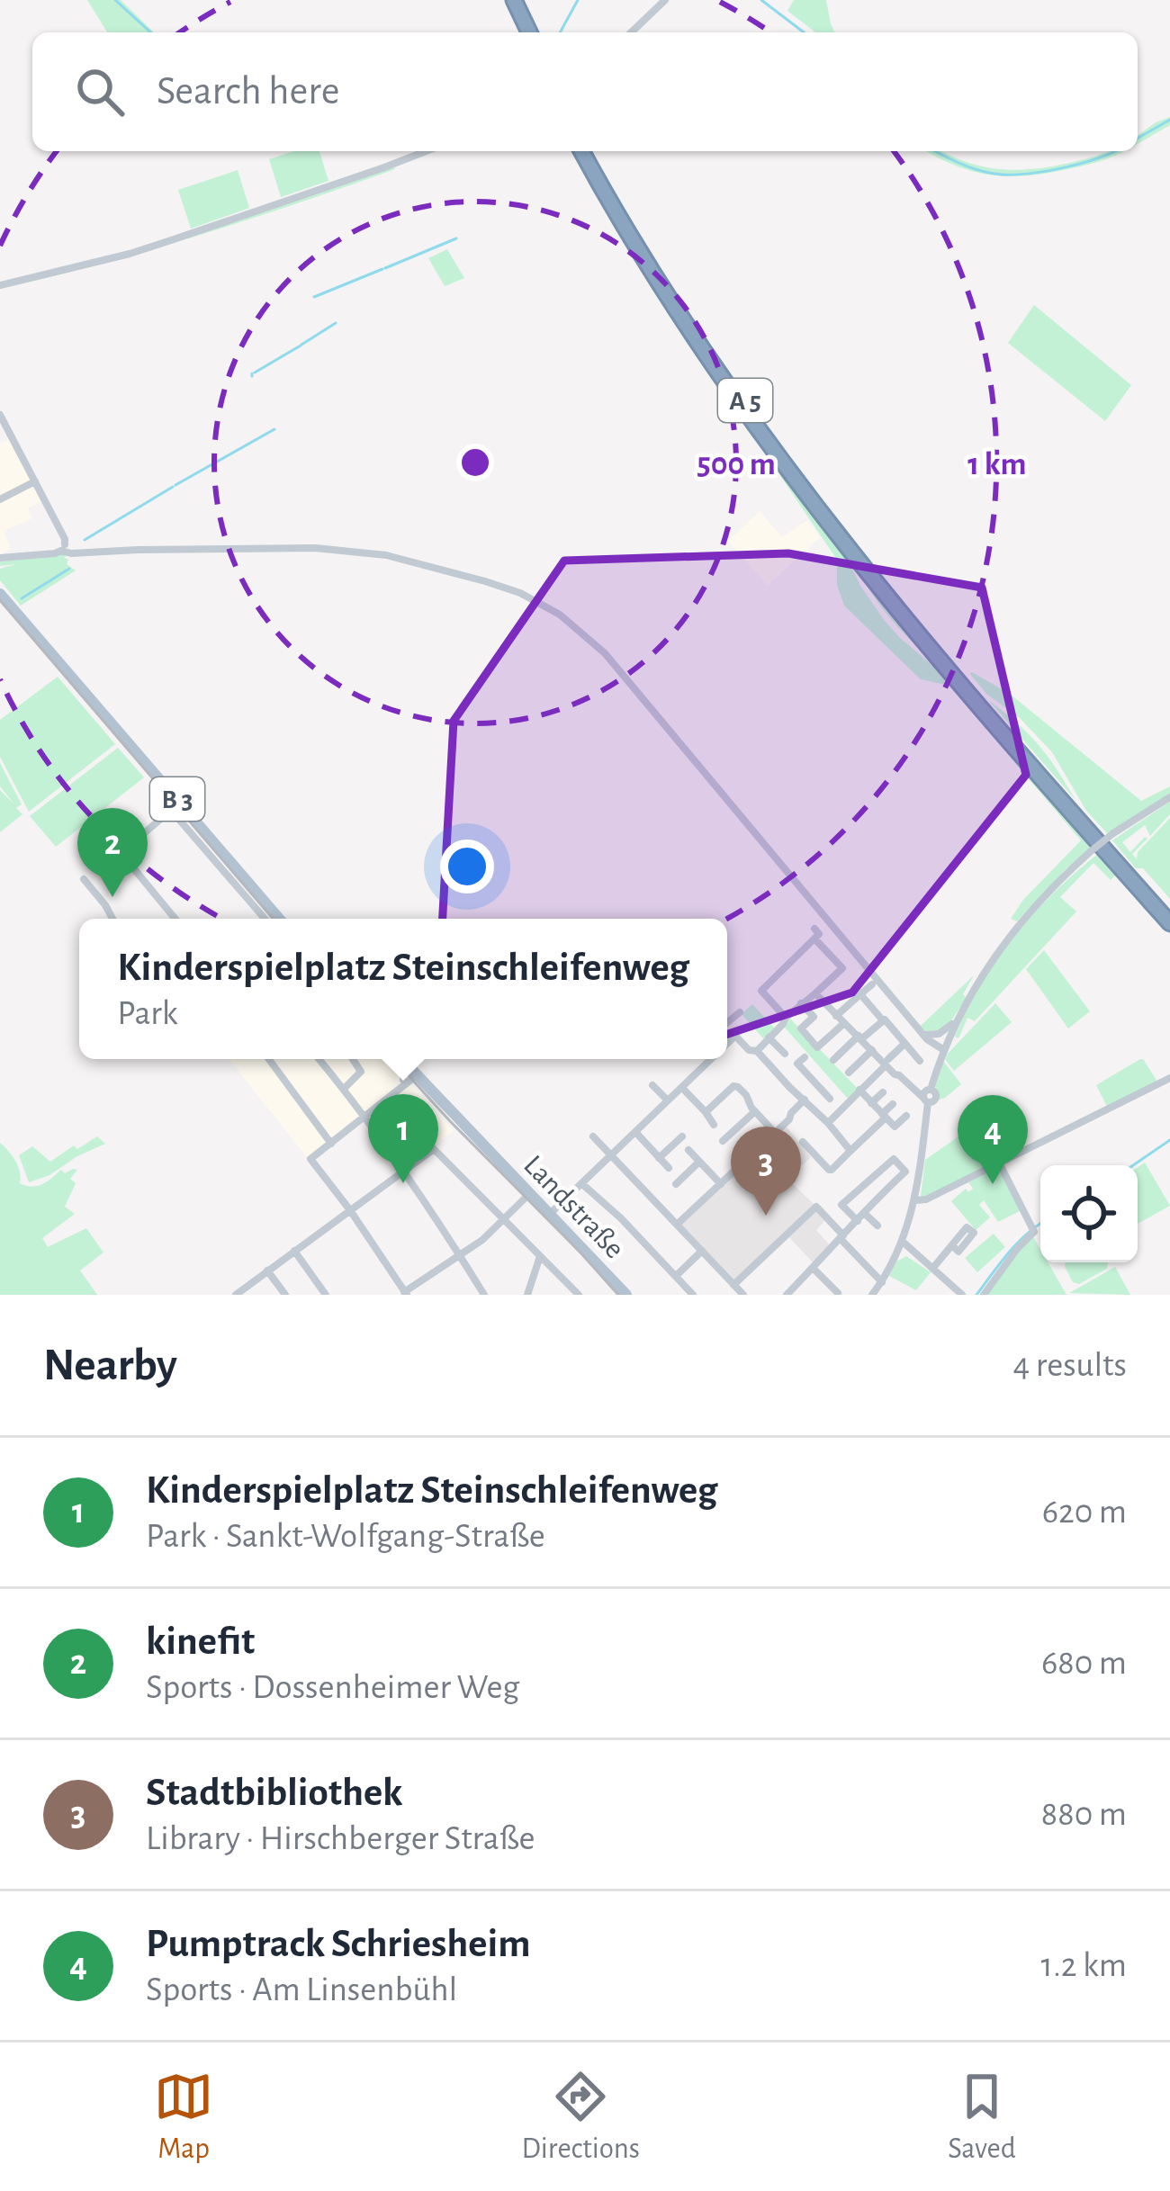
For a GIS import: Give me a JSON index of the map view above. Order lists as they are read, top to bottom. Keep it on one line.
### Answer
{"streets":{"highway":["A 5"],"main road":["B 3","Landstraße"]},"page":{"search":"Search here","pins":["2","1","4","3"],"popup":["Kinderspielplatz Steinschleifenweg","Park"],"heading":["Nearby","4 results"],"list":[{"mark":"1","name":"Kinderspielplatz Steinschleifenweg","note":"Park · Sankt-Wolfgang-Straße","value":"620 m"},{"mark":"2","name":"kinefit","note":"Sports · Dossenheimer Weg","value":"680 m"},{"mark":"3","name":"Stadtbibliothek","note":"Library · Hirschberger Straße","value":"880 m"},{"mark":"4","name":"Pumptrack Schriesheim","note":"Sports · Am Linsenbühl","value":"1.2 km"}],"nav":["Map","Directions","Saved"]},"rings":["500 m","1 km"]}
